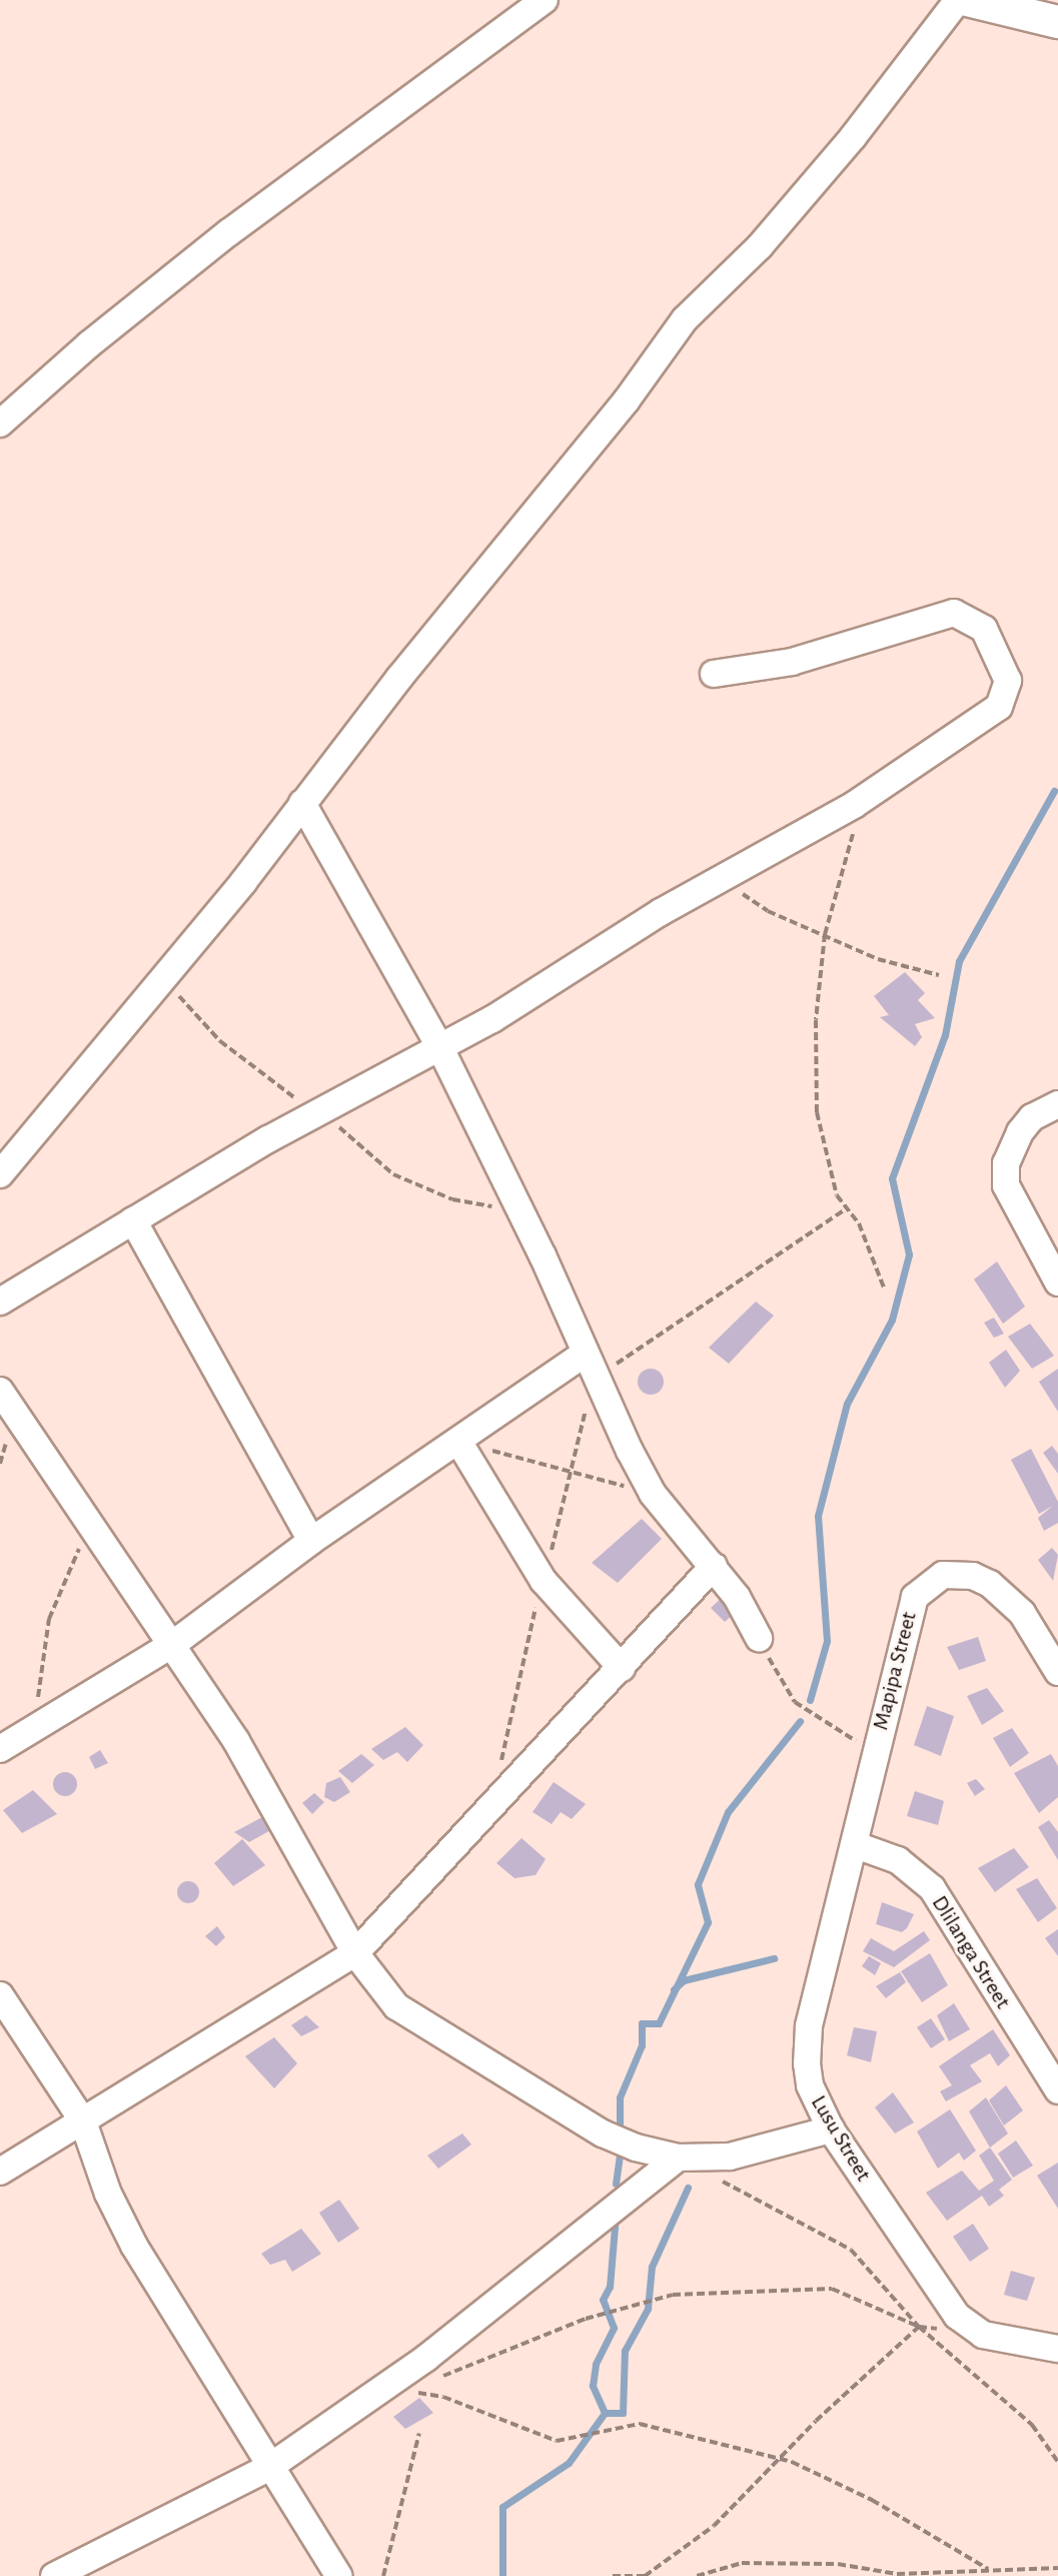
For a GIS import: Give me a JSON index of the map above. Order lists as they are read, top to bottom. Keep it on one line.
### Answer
{"streets":{"street":["Mapipa Street","Dlilanga Street","Lusu Street"]},"crossings":[["Mapipa Street","Dlilanga Street"],["Mapipa Street","Lusu Street"],["Dlilanga Street","Lusu Street"]]}
